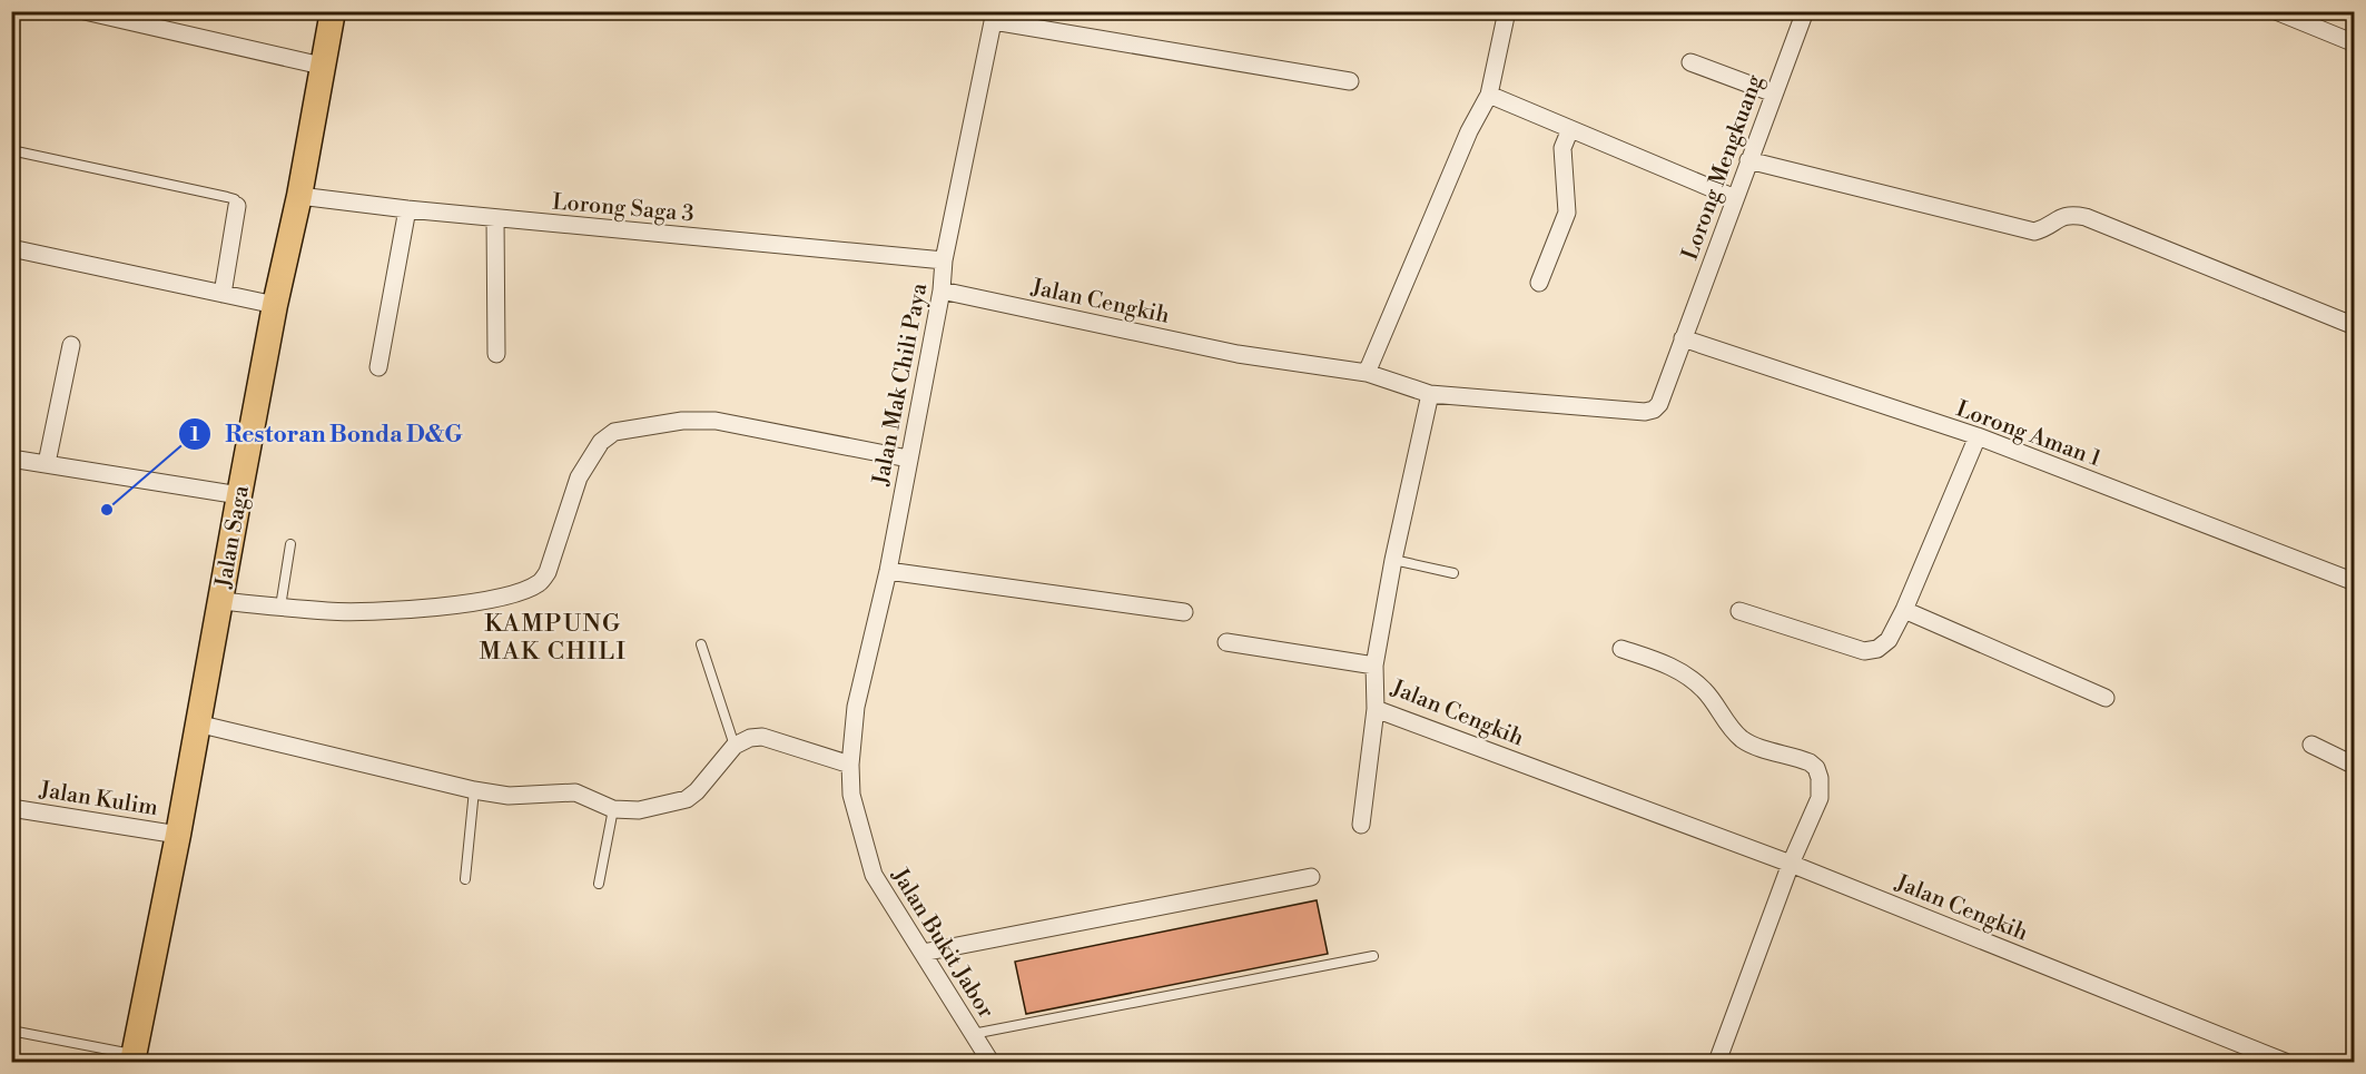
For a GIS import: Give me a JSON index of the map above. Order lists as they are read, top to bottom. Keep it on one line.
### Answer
{"streets":{"main road":["Jalan Saga"],"street":["Lorong Mengkuang","Lorong Saga 3","Jalan Cengkih","Jalan Mak Chili Paya","Lorong Aman 1","Jalan Kulim","Jalan Bukit Jabor"]},"crossings":[["Lorong Mengkuang","Jalan Cengkih"],["Lorong Mengkuang","Lorong Aman 1"],["Lorong Saga 3","Jalan Mak Chili Paya"],["Lorong Saga 3","Jalan Saga"],["Jalan Cengkih","Jalan Mak Chili Paya"],["Jalan Mak Chili Paya","Jalan Bukit Jabor"],["Jalan Saga","Jalan Kulim"]],"districts":["KAMPUNG MAK CHILI"],"places":["Restoran Bonda D&G"]}
